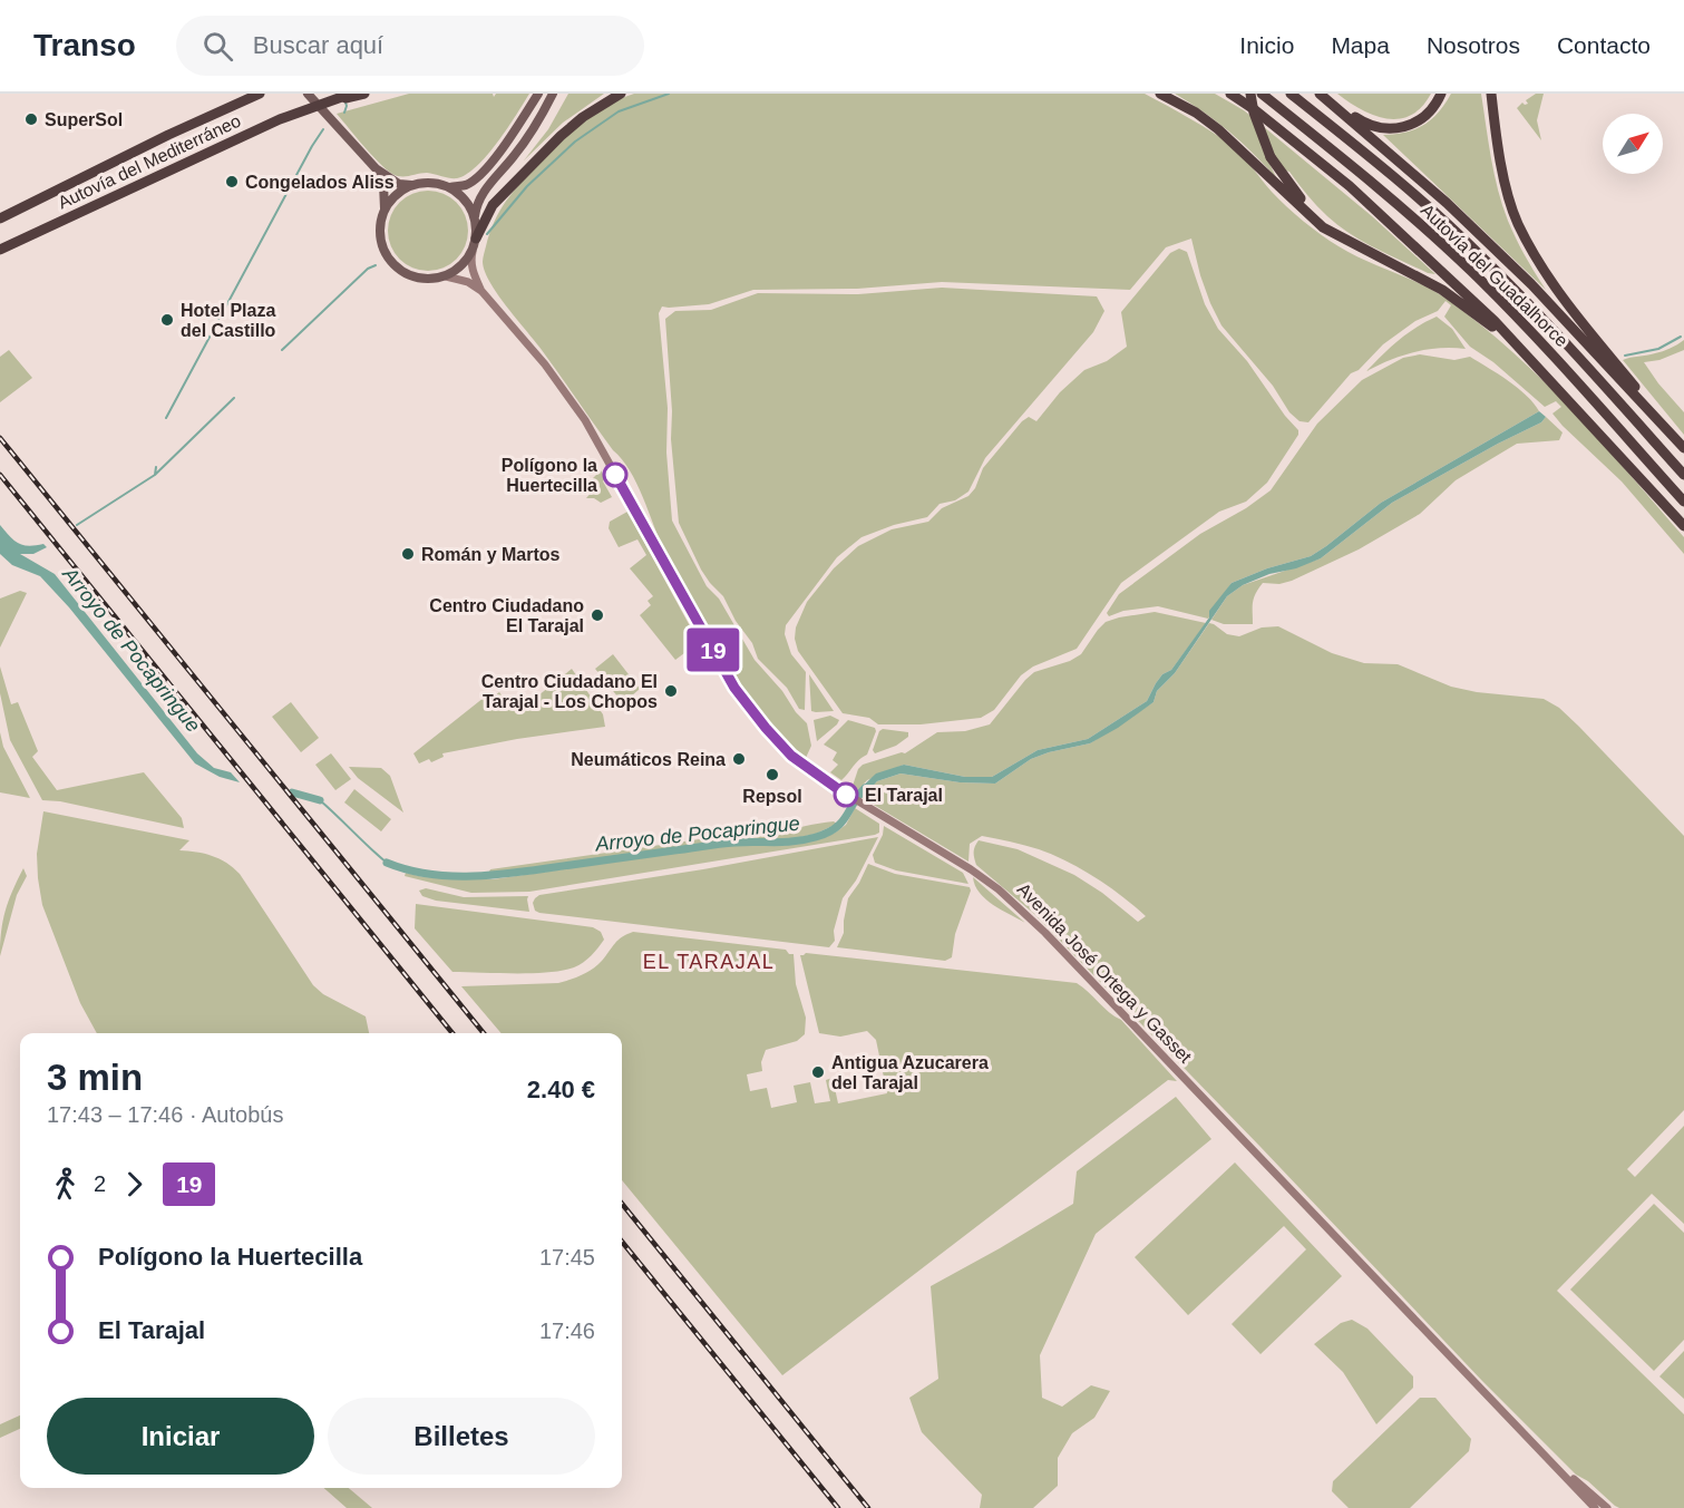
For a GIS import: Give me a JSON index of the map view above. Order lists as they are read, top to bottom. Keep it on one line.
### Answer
{"streets":{"highway":["Autovía del Mediterráneo","Autovía del Guadalhorce"],"main road":["Avenida José Ortega y Gasset"]},"districts":["EL TARAJAL"],"water":["Arroyo de Pocapringue"],"places":["SuperSol","Congelados Aliss","Hotel Plaza del Castillo","Polígono la Huertecilla","Román y Martos","Centro Ciudadano El Tarajal","Centro Ciudadano El Tarajal - Los Chopos","Neumáticos Reina","Repsol","El Tarajal","Antigua Azucarera del Tarajal"],"lines":["bus line 19"],"north":"top right","page":{"header":"Transo","search":"Buscar aquí","nav":["Inicio","Mapa","Nosotros","Contacto"],"on_map":"19","heading":["3 min","17:43 – 17:46 · Autobús","2.40 €"],"legs":["2","19"],"list":[{"name":"Polígono la Huertecilla","value":"17:45"},{"name":"El Tarajal","value":"17:46"}],"buttons":["Iniciar","Billetes"]}}
